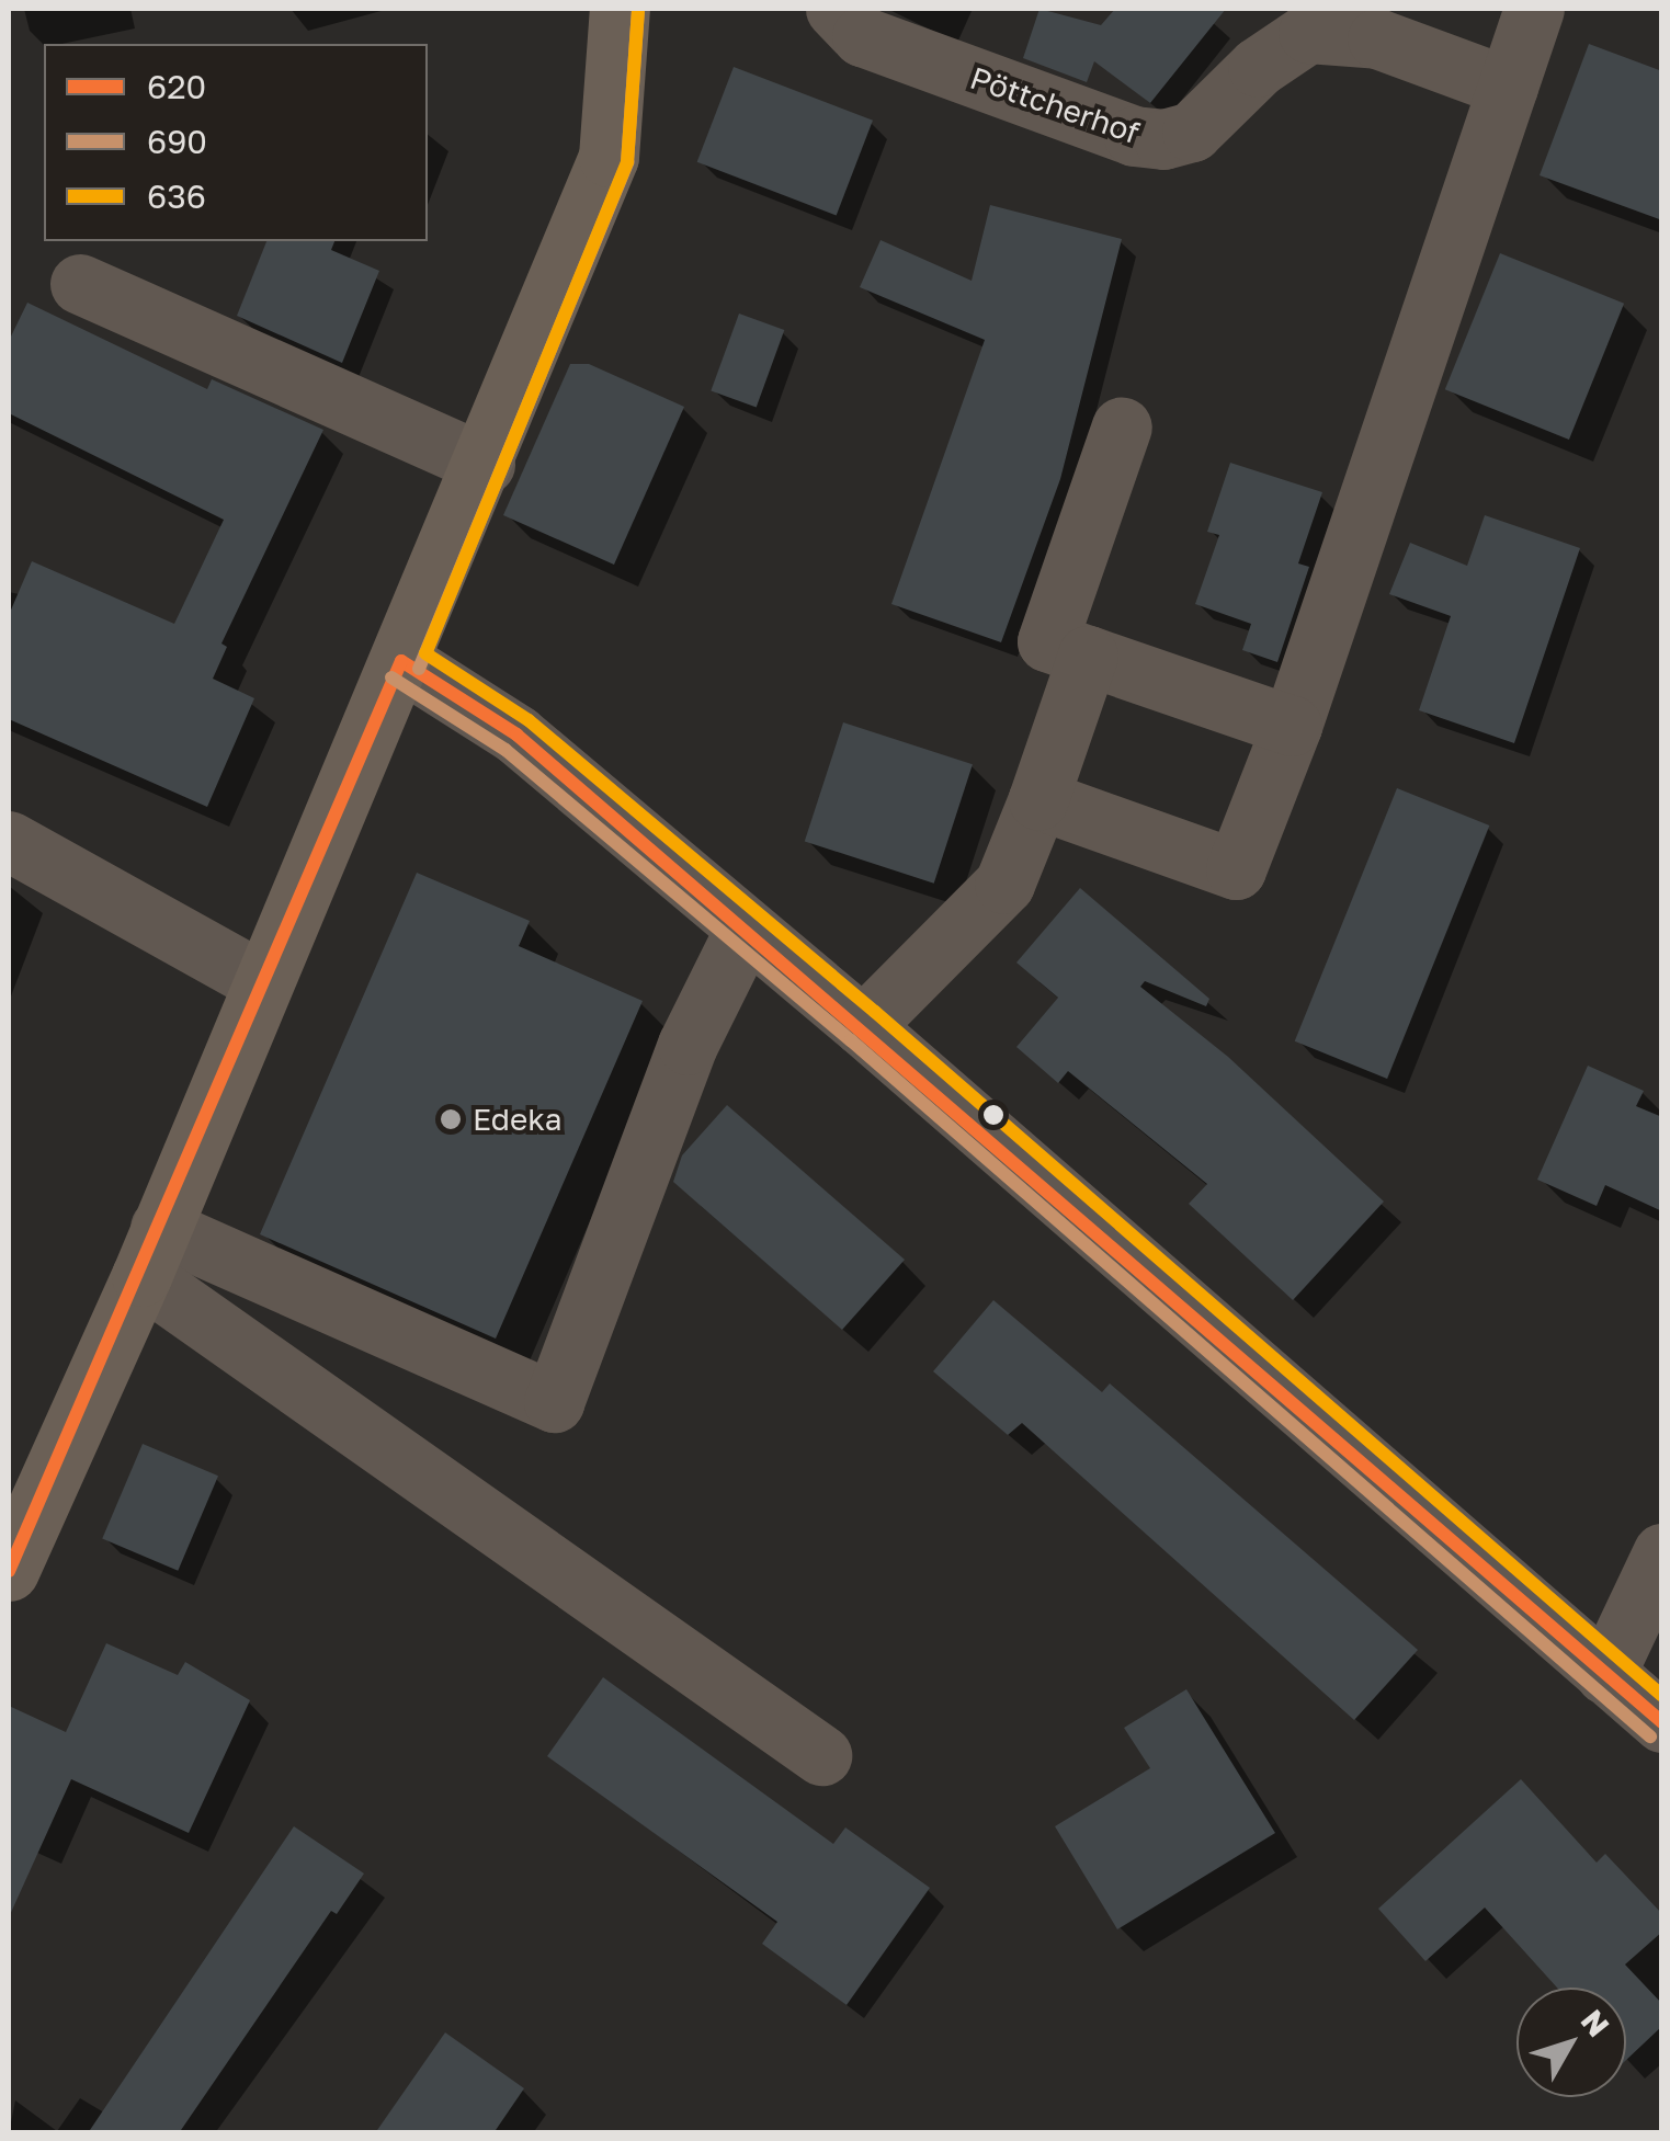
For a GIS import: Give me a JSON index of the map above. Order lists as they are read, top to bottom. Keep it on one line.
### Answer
{"streets":{"street":["Pöttcherhof"]},"places":["Edeka"],"lines":["transit line 690","transit line 636","transit line 620"],"legend":["620","690","636"],"north":"top right"}
